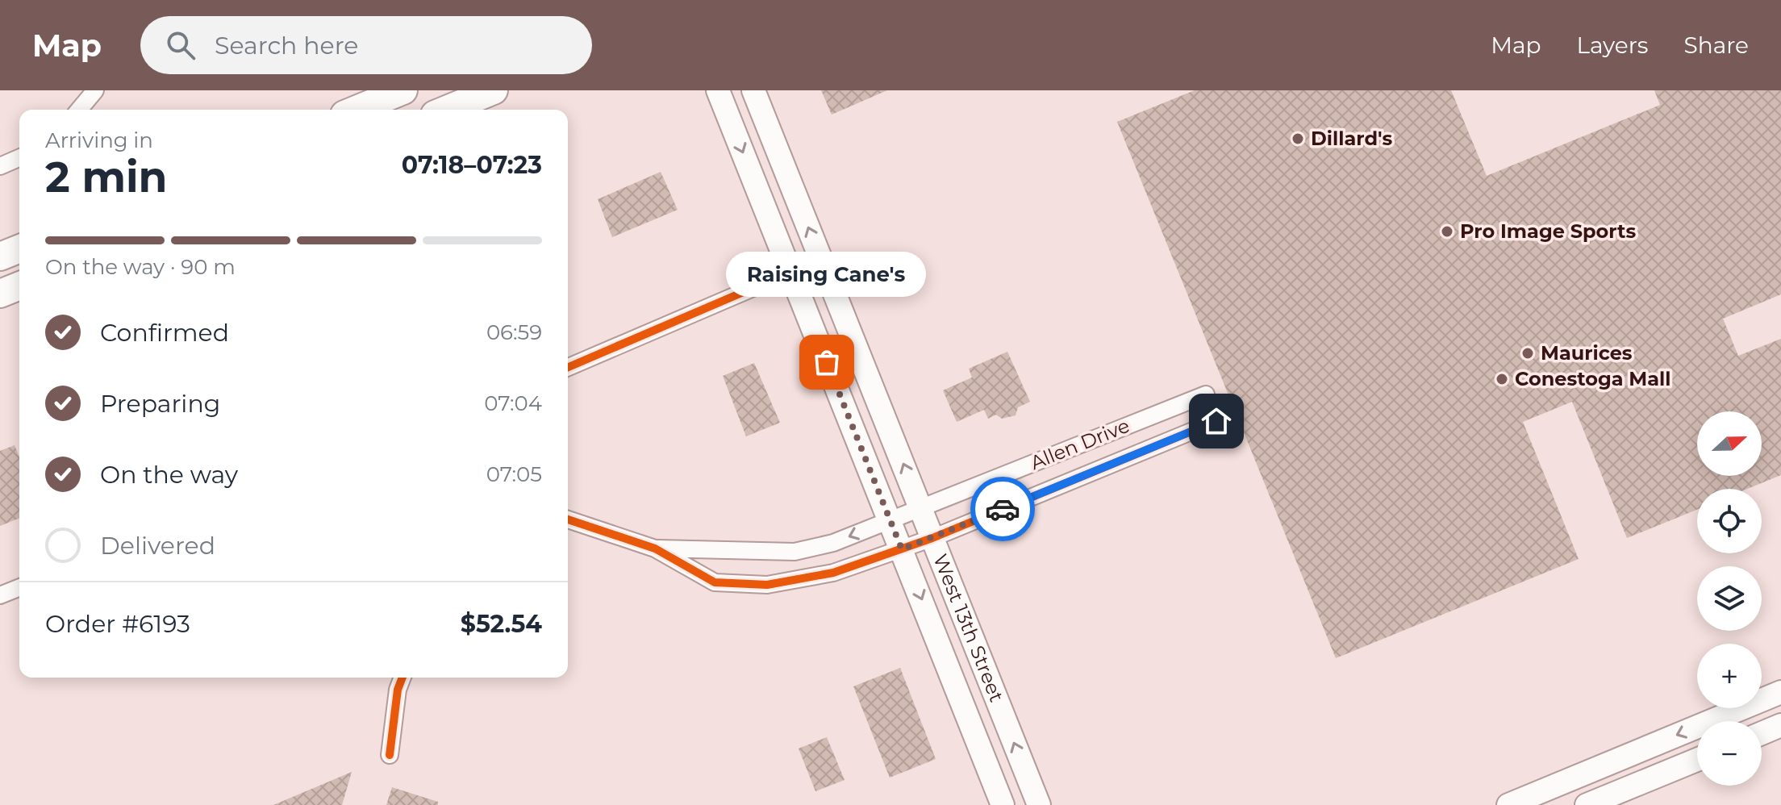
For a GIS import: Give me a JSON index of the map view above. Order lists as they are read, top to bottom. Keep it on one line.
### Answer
{"streets":{"main road":["West 13th Street"],"street":["Allen Drive"]},"crossings":[["Allen Drive","West 13th Street"]],"places":["Dillard's","Pro Image Sports","Maurices","Raising Cane's","Conestoga Mall"],"north":"right","page":{"header":"Map","search":"Search here","nav":["Map","Layers","Share"],"heading":["2 min","Arriving in","07:18–07:23"],"panel":["Order #6193","$52.54"],"bar":"On the way · 90 m","bubble":"Raising Cane's","list":[["Confirmed","06:59"],["Preparing","07:04"],["On the way","07:05"],"Delivered"],"map_buttons":["+","−"]}}
